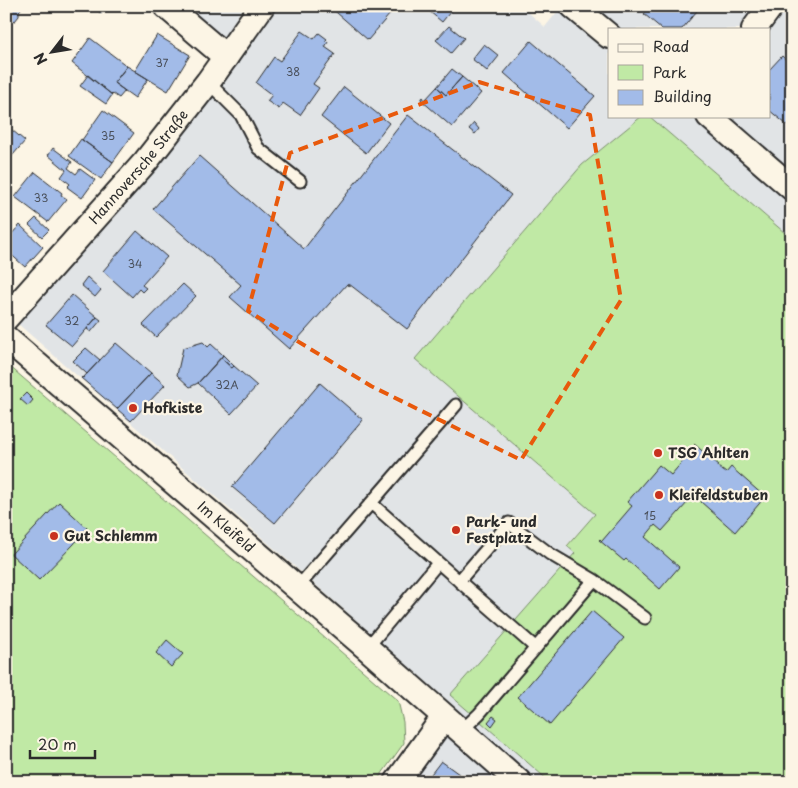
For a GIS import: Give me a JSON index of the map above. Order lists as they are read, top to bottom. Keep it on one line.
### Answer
{"streets":{"street":["Hannoversche Straße","Im Kleifeld"]},"places":["Hofkiste","TSG Ahlten","Kleifeldstuben","Park- und Festplatz","Gut Schlemm"],"house_numbers":["37","38","35","33","34","32","32A","15"],"legend":["Road","Park","Building"],"scale_bar":"20 m","north":"bottom left"}
